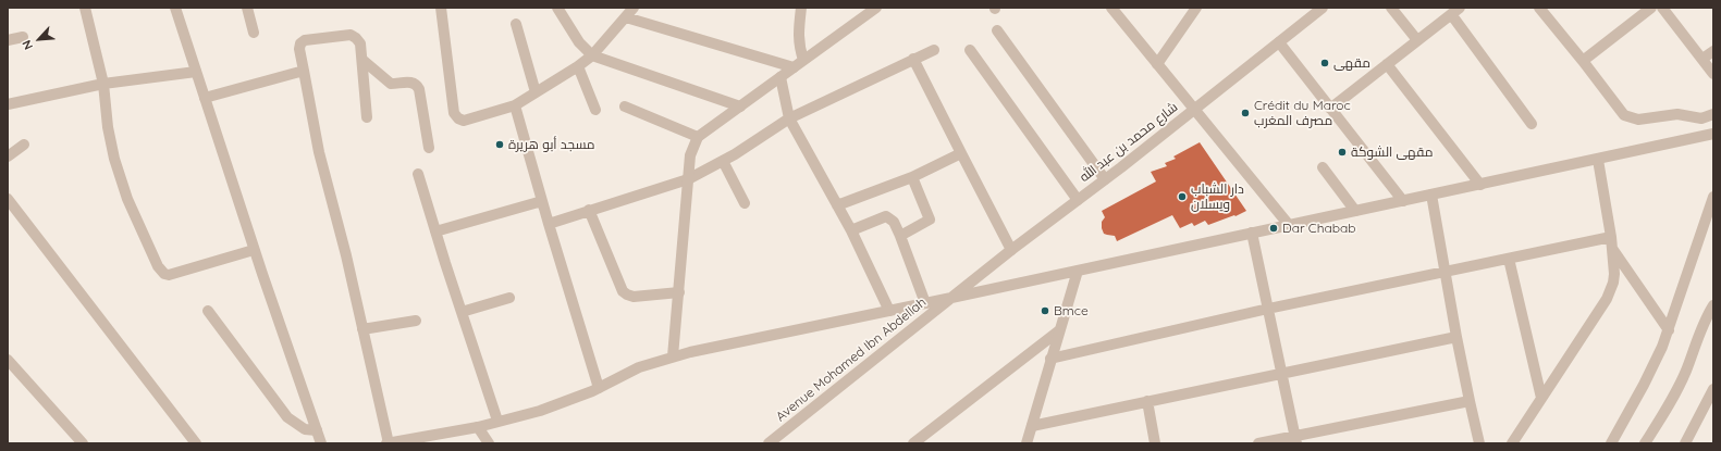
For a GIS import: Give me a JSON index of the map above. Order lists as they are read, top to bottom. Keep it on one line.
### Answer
{"streets":{"street":["شارع محمد بن عبد الله","Avenue Mohamed Ibn Abdellah"]},"crossings":[["شارع محمد بن عبد الله","Avenue Mohamed Ibn Abdellah"]],"places":["مقهى","Crédit du Maroc مصرف المغرب","مسجد أبو هريرة","مقهى الشوكة","دار الشباب ويسلان","Dar Chabab","Bmce"],"north":"bottom left"}
